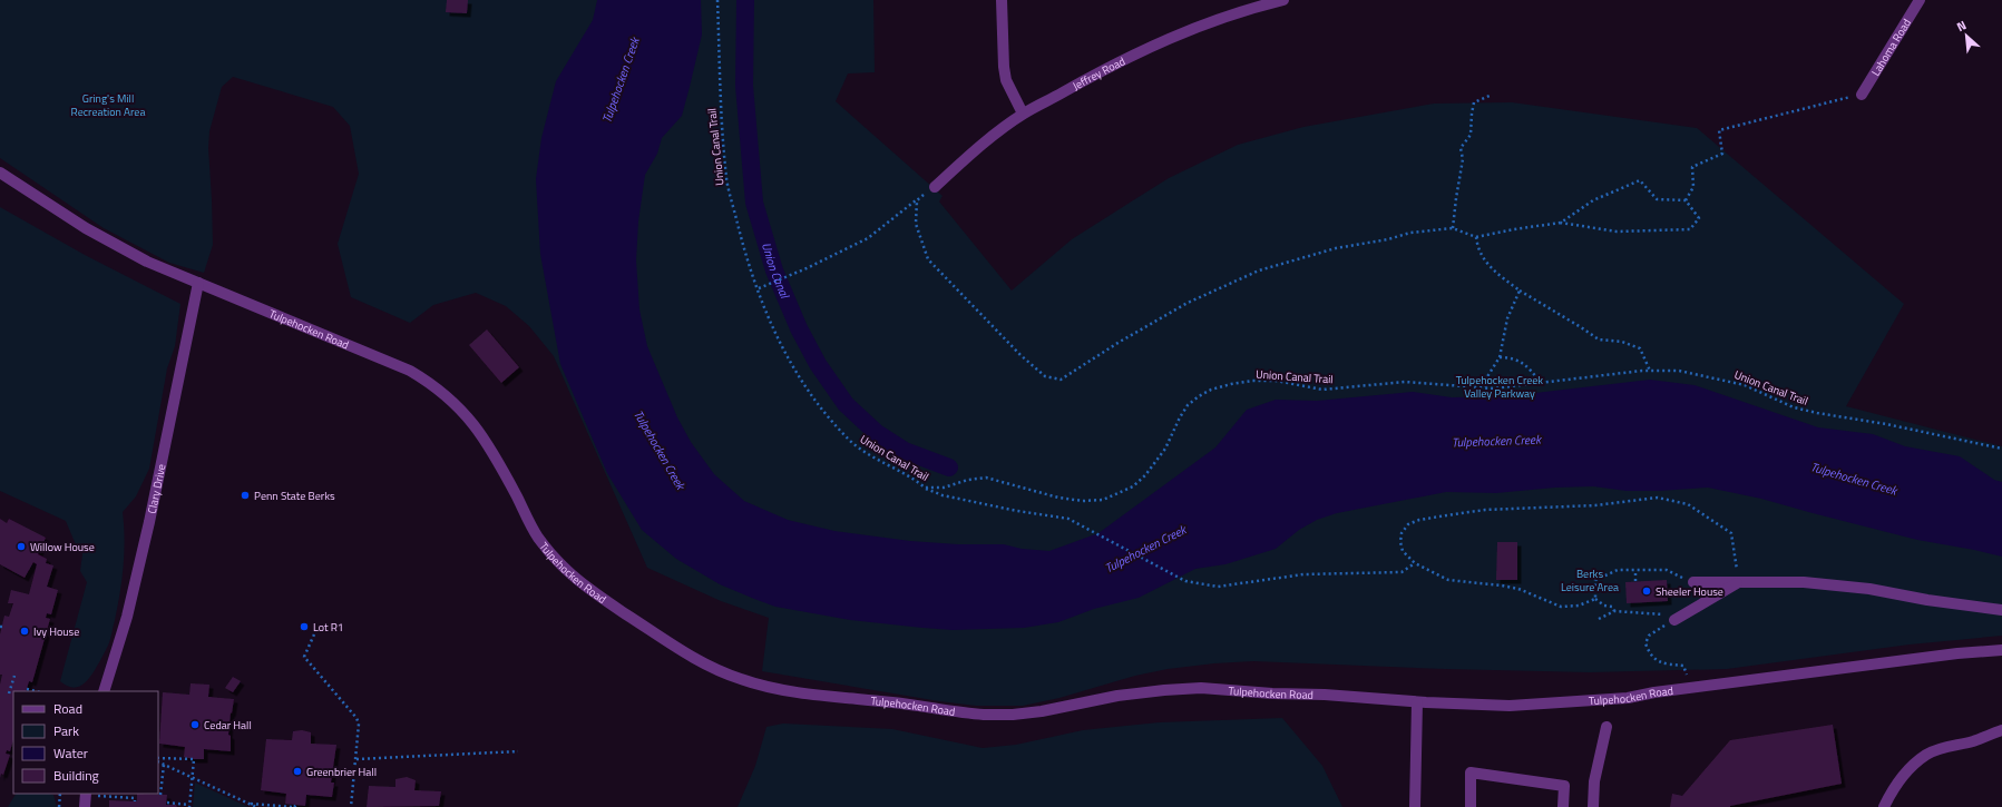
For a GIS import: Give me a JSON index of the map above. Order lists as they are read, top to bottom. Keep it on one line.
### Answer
{"streets":{"street":["Lahoma Road","Jeffrey Road","Tulpehocken Road","Clary Drive"],"path":["Union Canal Trail"]},"crossings":[["Tulpehocken Road","Clary Drive"]],"water":["Tulpehocken Creek","Union Canal"],"parks":["Gring's Mill Recreation Area","Tulpehocken Creek Valley Parkway","Berks Leisure Area"],"places":["Penn State Berks","Willow House","Sheeler House","Lot R1","Ivy House","Cedar Hall","Greenbrier Hall"],"legend":["Road","Park","Water","Building"],"north":"top left"}
